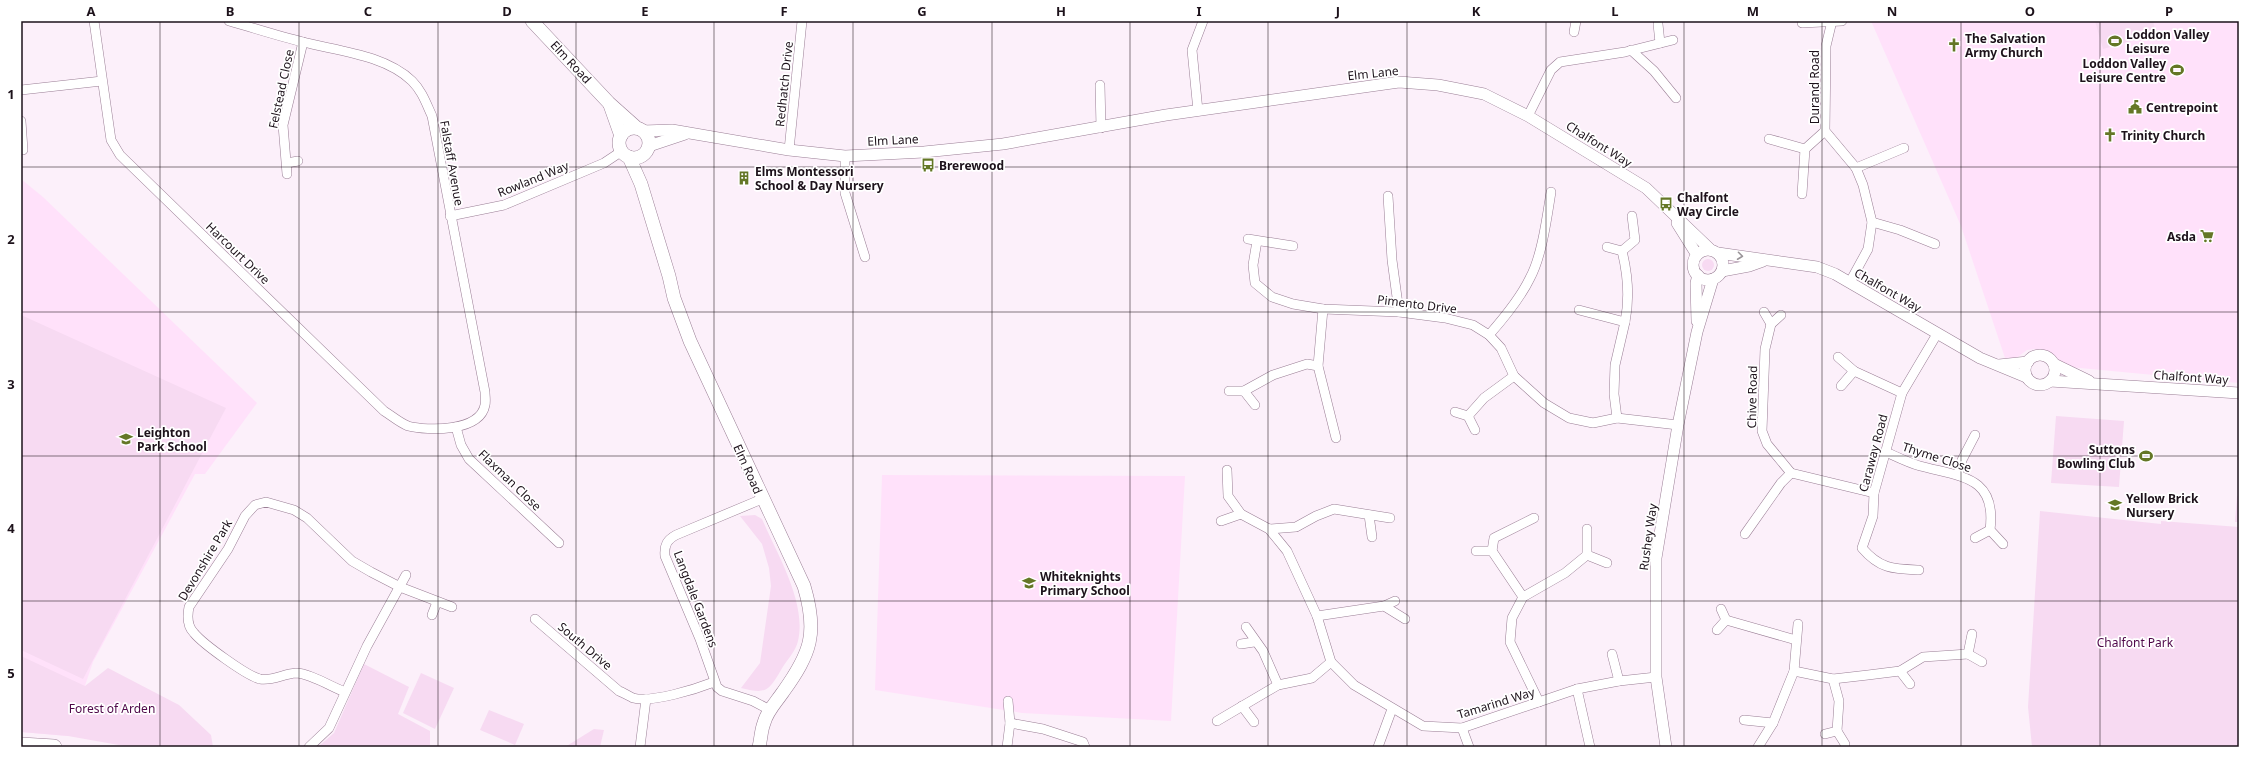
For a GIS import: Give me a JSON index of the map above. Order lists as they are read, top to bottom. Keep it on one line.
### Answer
{"streets":{"main road":["Elm Road"],"street":["Elm Lane","Redhatch Drive","Durand Road","Felstead Close","Chalfont Way","Falstaff Avenue","Rowland Way","Harcourt Drive","Pimento Drive","Chive Road","Caraway Road","Thyme Close","Flaxman Close","Rushey Way","Devonshire Park","Langdale Gardens","South Drive","Tamarind Way"]},"crossings":[["Elm Road","Elm Lane"],["Elm Road","Rowland Way"],["Elm Road","Langdale Gardens"],["Elm Lane","Redhatch Drive"],["Elm Lane","Chalfont Way"],["Elm Lane","Rowland Way"],["Durand Road","Chalfont Way"],["Felstead Close","Falstaff Avenue"],["Chalfont Way","Caraway Road"],["Chalfont Way","Rushey Way"],["Falstaff Avenue","Rowland Way"],["Falstaff Avenue","Harcourt Drive"],["Falstaff Avenue","Flaxman Close"],["Harcourt Drive","Flaxman Close"],["Pimento Drive","Rushey Way"],["Caraway Road","Thyme Close"],["Rushey Way","Tamarind Way"],["Langdale Gardens","South Drive"]],"parks":["Chalfont Park","Forest of Arden"],"places":{"sports":["Loddon Valley Leisure","Loddon Valley Leisure Centre","Suttons Bowling Club"],"church":["The Salvation Army Church","Trinity Church"],"public building":["Centrepoint"],"bus stop":["Brerewood","Chalfont Way Circle"],"building":["Elms Montessori School & Day Nursery"],"supermarket":["Asda"],"school or university":["Leighton Park School","Yellow Brick Nursery","Whiteknights Primary School"]},"grid":{"columns":["A","B","C","D","E","F","G","H","I","J","K","L","M","N","O","P"],"rows":["1","2","3","4","5"]}}
